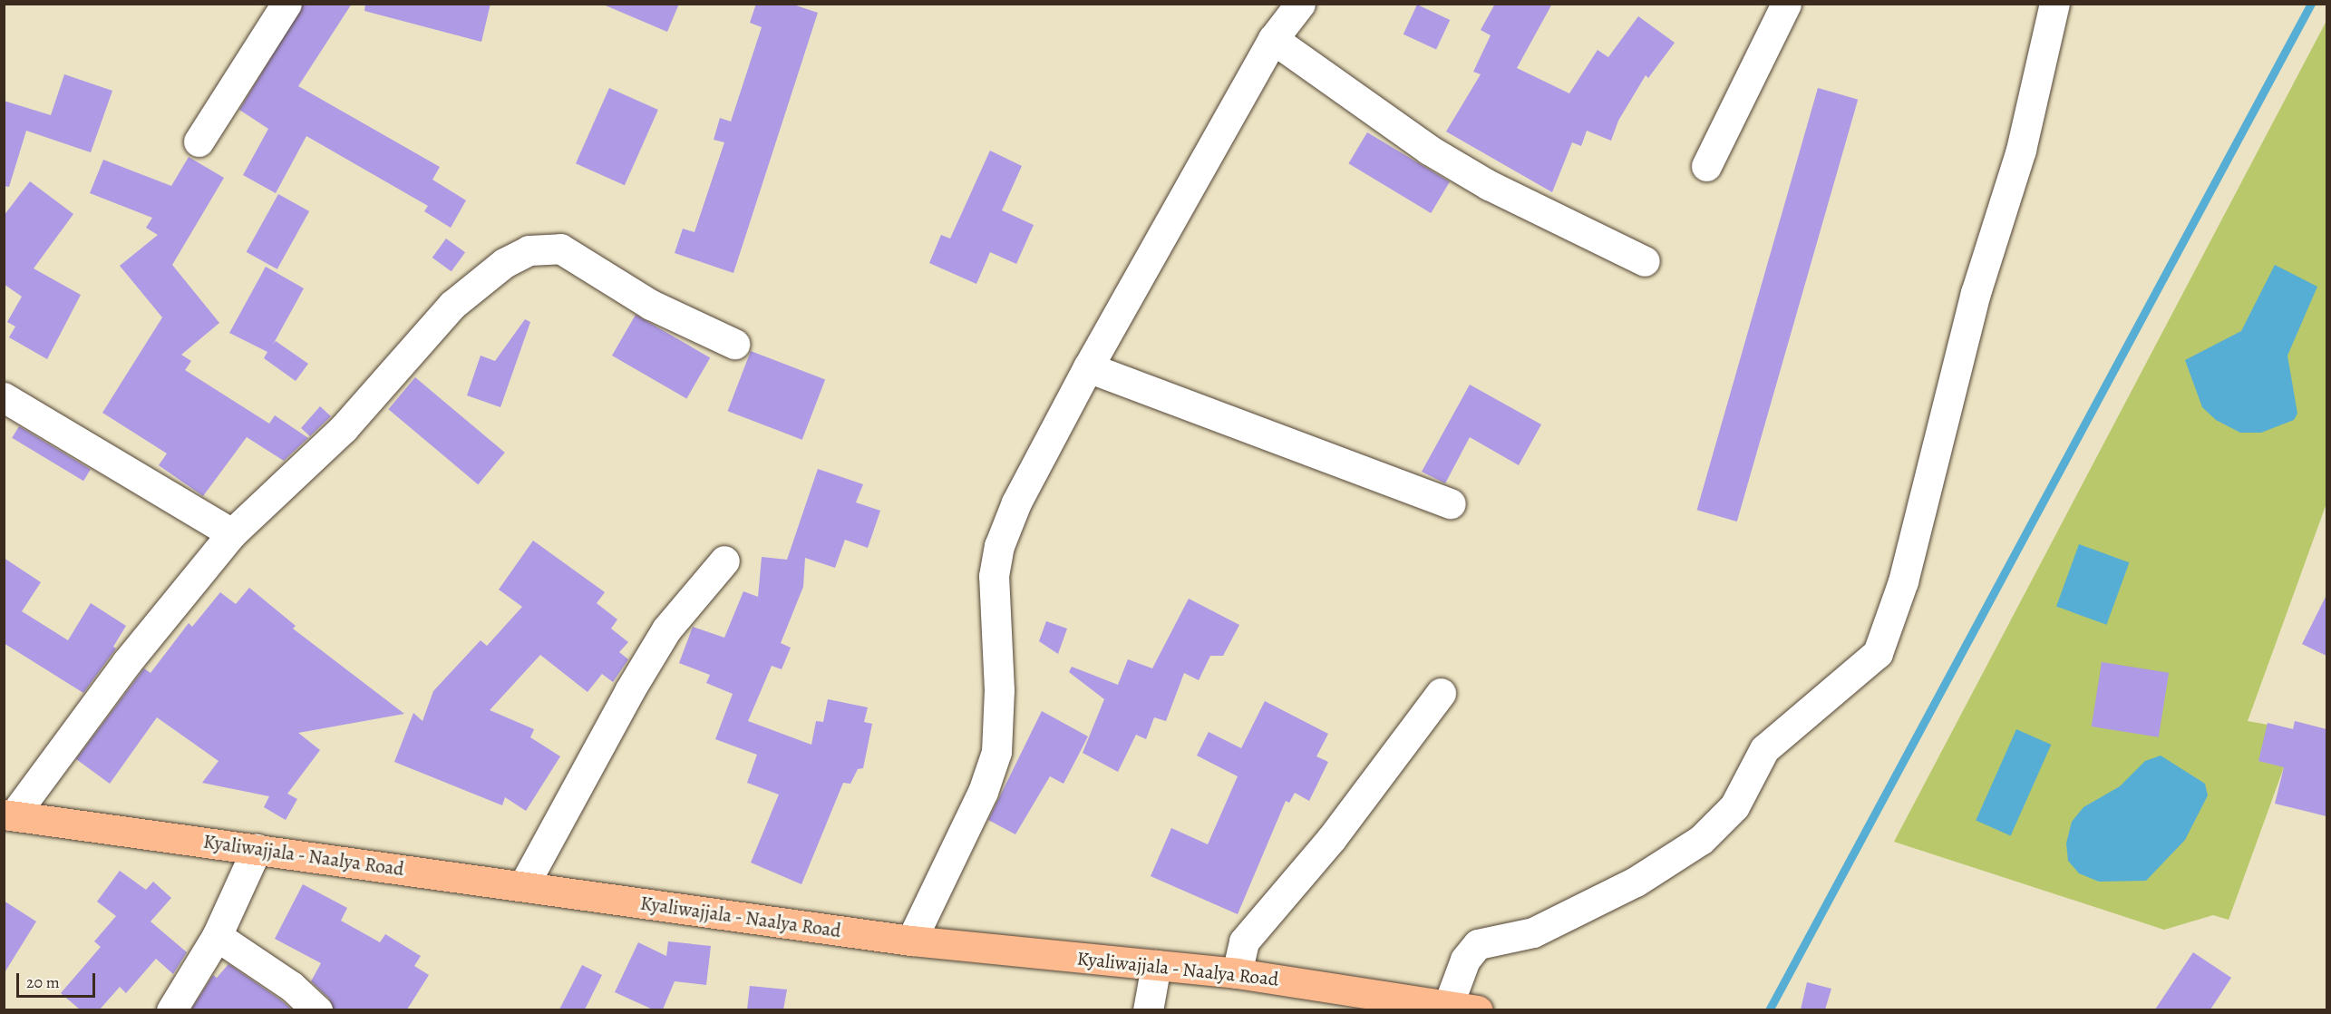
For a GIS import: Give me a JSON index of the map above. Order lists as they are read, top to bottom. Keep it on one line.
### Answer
{"streets":{"main road":["Kyaliwajjala - Naalya Road"]},"scale_bar":"20 m"}
